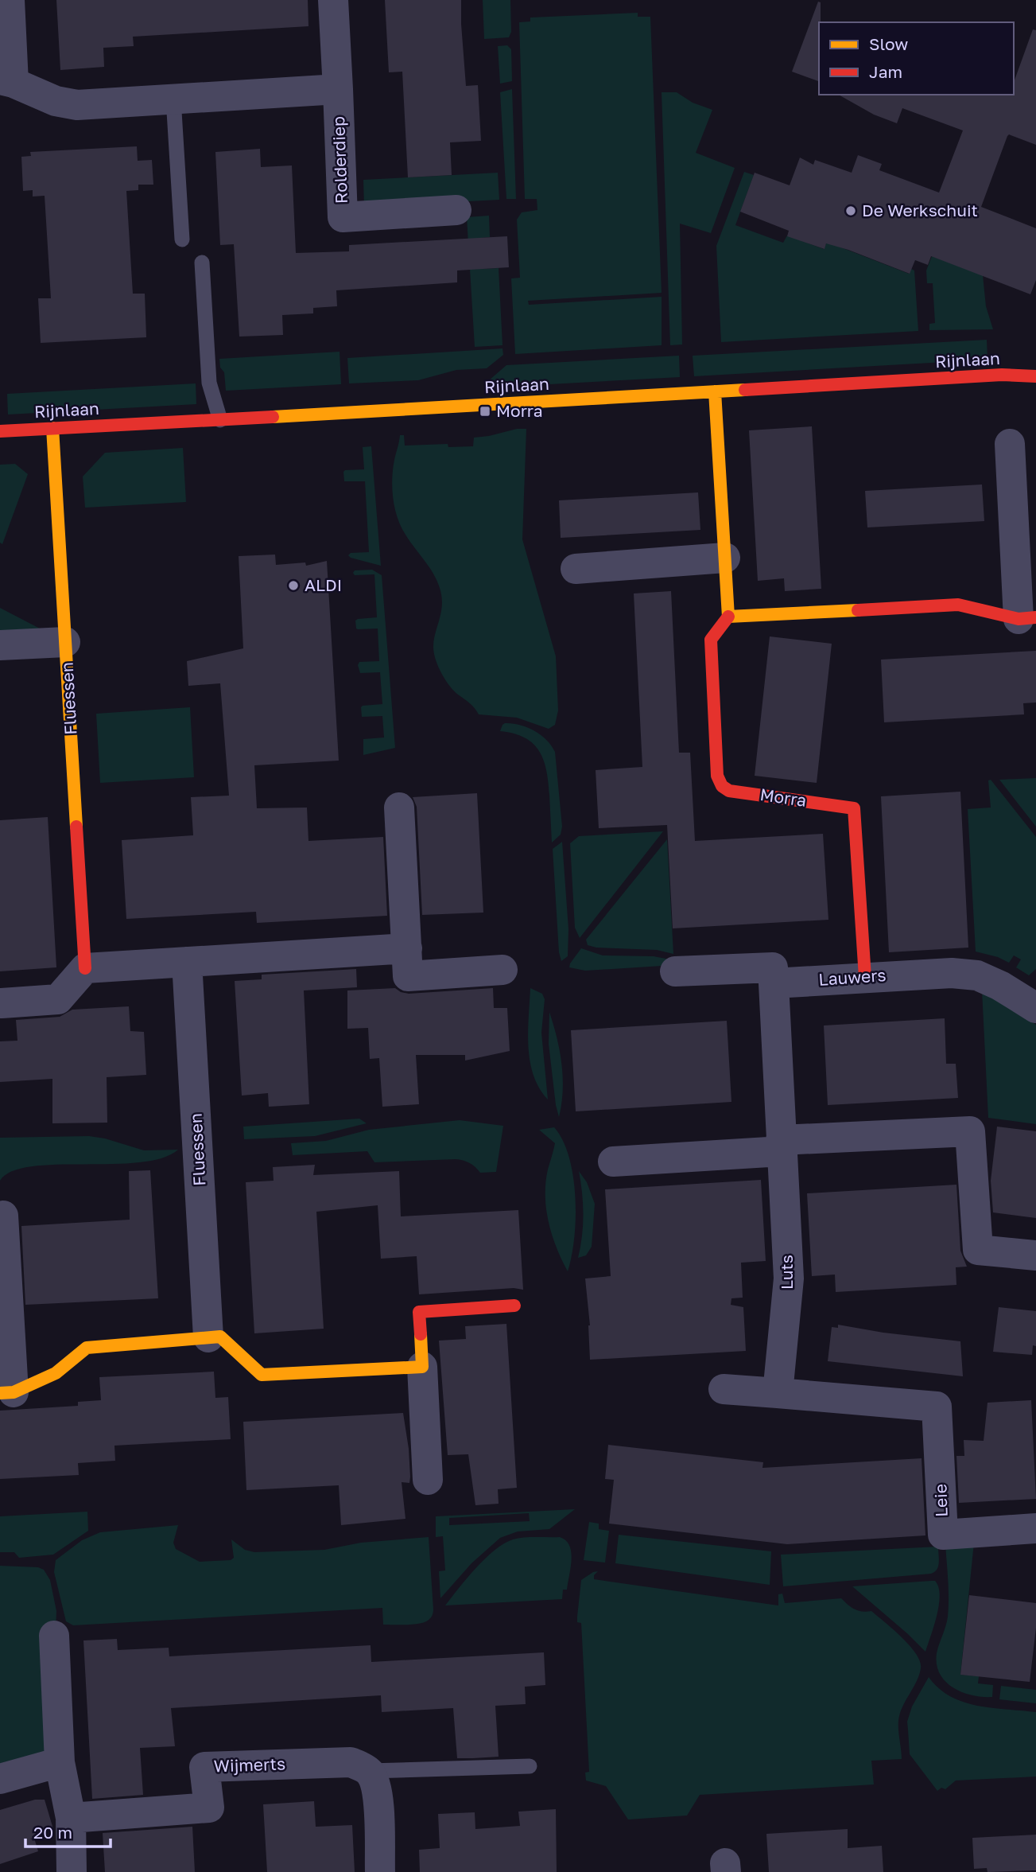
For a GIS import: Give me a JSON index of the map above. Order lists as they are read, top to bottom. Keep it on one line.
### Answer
{"streets":{"street":["Rolderdiep","Rijnlaan","Fluessen","Morra","Lauwers","Luts","Leie","Wijmerts"]},"crossings":[["Rijnlaan","Fluessen"],["Morra","Lauwers"],["Lauwers","Luts"],["Luts","Leie"]],"places":{"other":["De Werkschuit","ALDI"],"transit":["Morra"]},"legend":["Slow","Jam"],"scale_bar":"20 m"}
